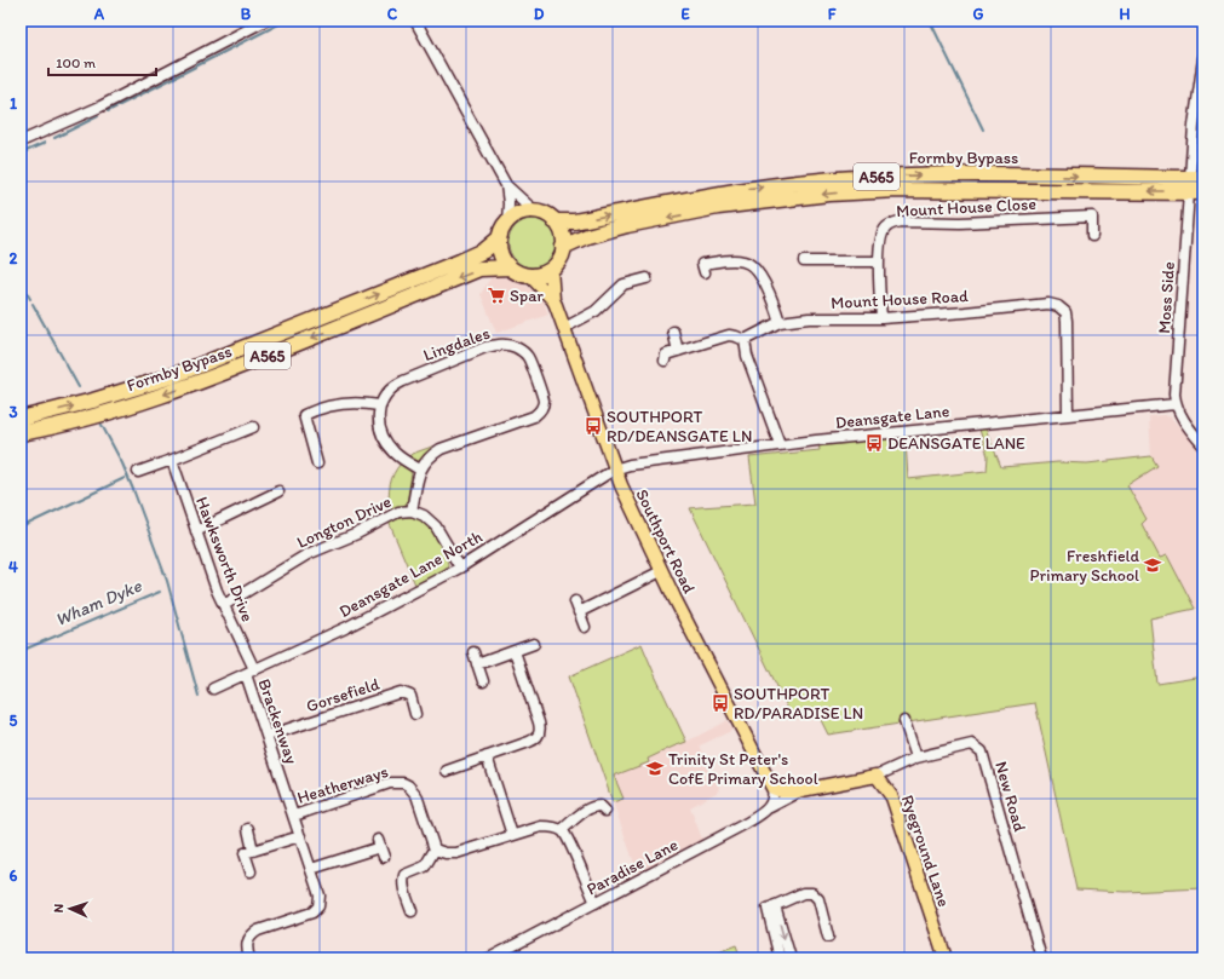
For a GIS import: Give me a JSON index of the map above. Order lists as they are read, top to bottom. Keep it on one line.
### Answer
{"streets":{"highway":["Formby Bypass","A565"],"main road":["Southport Road","Ryeground Lane"],"street":["Mount House Close","Moss Side","Mount House Road","Lingdales","Deansgate Lane","Longton Drive","Hawksworth Drive","Deansgate Lane North","Gorsefield","Brackenway","Heatherways","New Road","Paradise Lane"]},"crossings":[["Formby Bypass","A565"],["Formby Bypass","Moss Side"],["Formby Bypass","Southport Road"],["A565","Southport Road"],["Mount House Close","Mount House Road"],["Moss Side","Deansgate Lane"],["Mount House Road","Deansgate Lane"],["Lingdales","Longton Drive"],["Deansgate Lane","Southport Road"],["Deansgate Lane","Deansgate Lane North"],["Longton Drive","Hawksworth Drive"],["Longton Drive","Deansgate Lane North"],["Southport Road","Deansgate Lane North"],["Hawksworth Drive","Deansgate Lane North"],["Hawksworth Drive","Brackenway"],["Deansgate Lane North","Brackenway"],["Gorsefield","Brackenway"],["Brackenway","Heatherways"],["New Road","Ryeground Lane"]],"water":["Wham Dyke"],"places":{"supermarket":["Spar"],"bus stop":["SOUTHPORT RD/DEANSGATE LN","DEANSGATE LANE","SOUTHPORT RD/PARADISE LN"],"school or university":["Freshfield Primary School","Trinity St Peter's CofE Primary School"]},"scale_bar":"100 m","north":"left","grid":{"columns":["A","B","C","D","E","F","G","H"],"rows":["1","2","3","4","5","6"]}}
